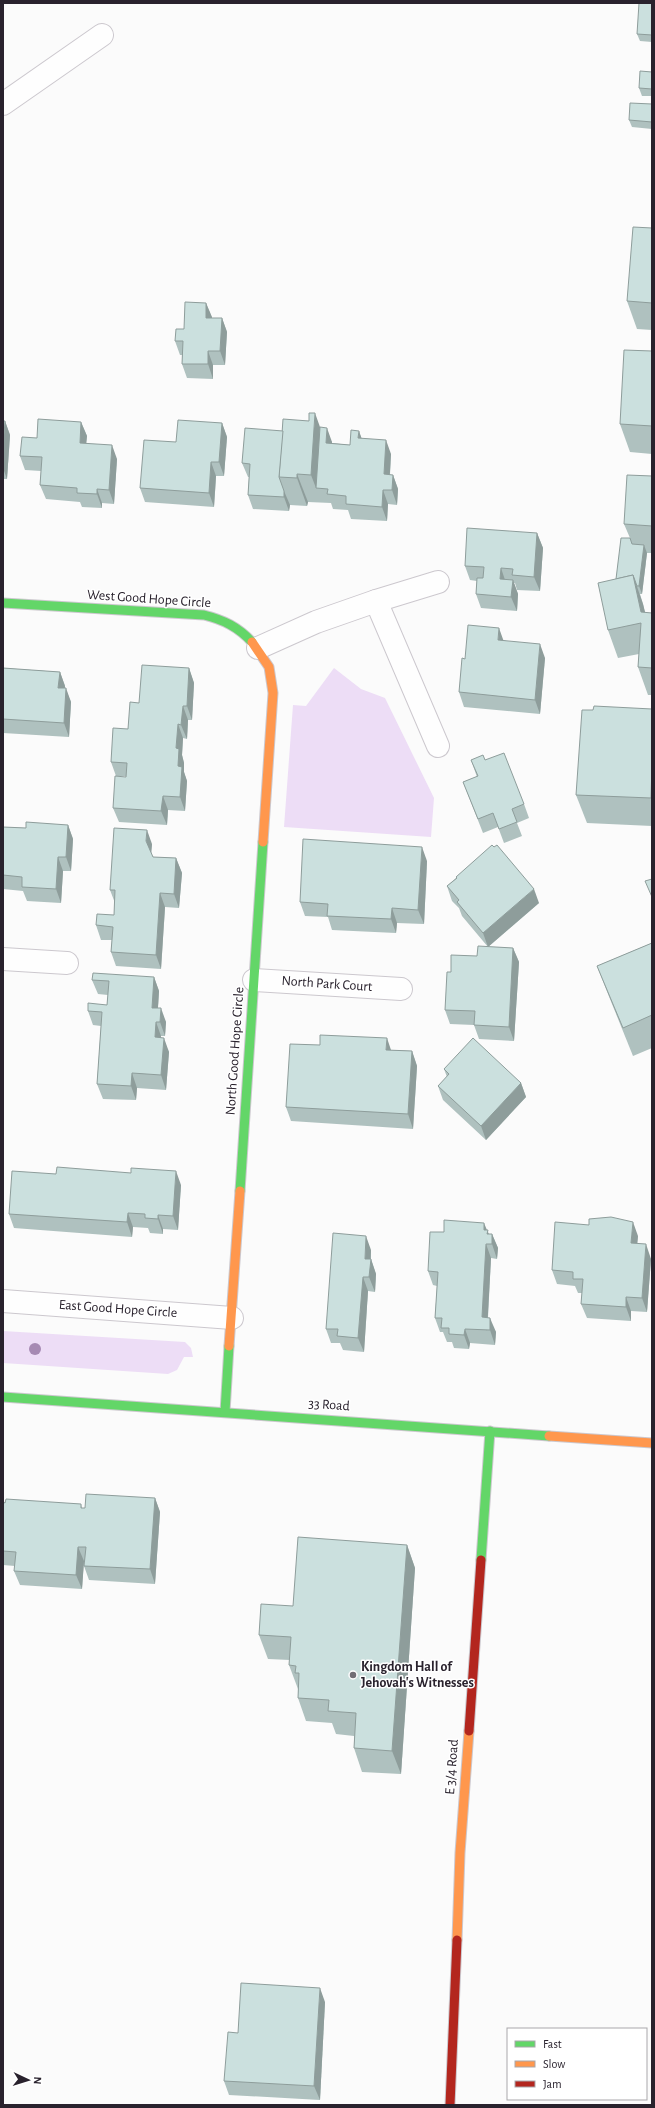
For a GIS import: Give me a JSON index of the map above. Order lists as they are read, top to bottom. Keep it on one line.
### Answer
{"streets":{"street":["West Good Hope Circle","North Park Court","North Good Hope Circle","East Good Hope Circle","33 Road","E 3/4 Road"]},"crossings":[["West Good Hope Circle","North Good Hope Circle"],["North Park Court","North Good Hope Circle"],["North Good Hope Circle","East Good Hope Circle"],["North Good Hope Circle","33 Road"],["33 Road","E 3/4 Road"]],"places":["Kingdom Hall of Jehovah's Witnesses"],"legend":["Fast","Slow","Jam"],"north":"right"}
